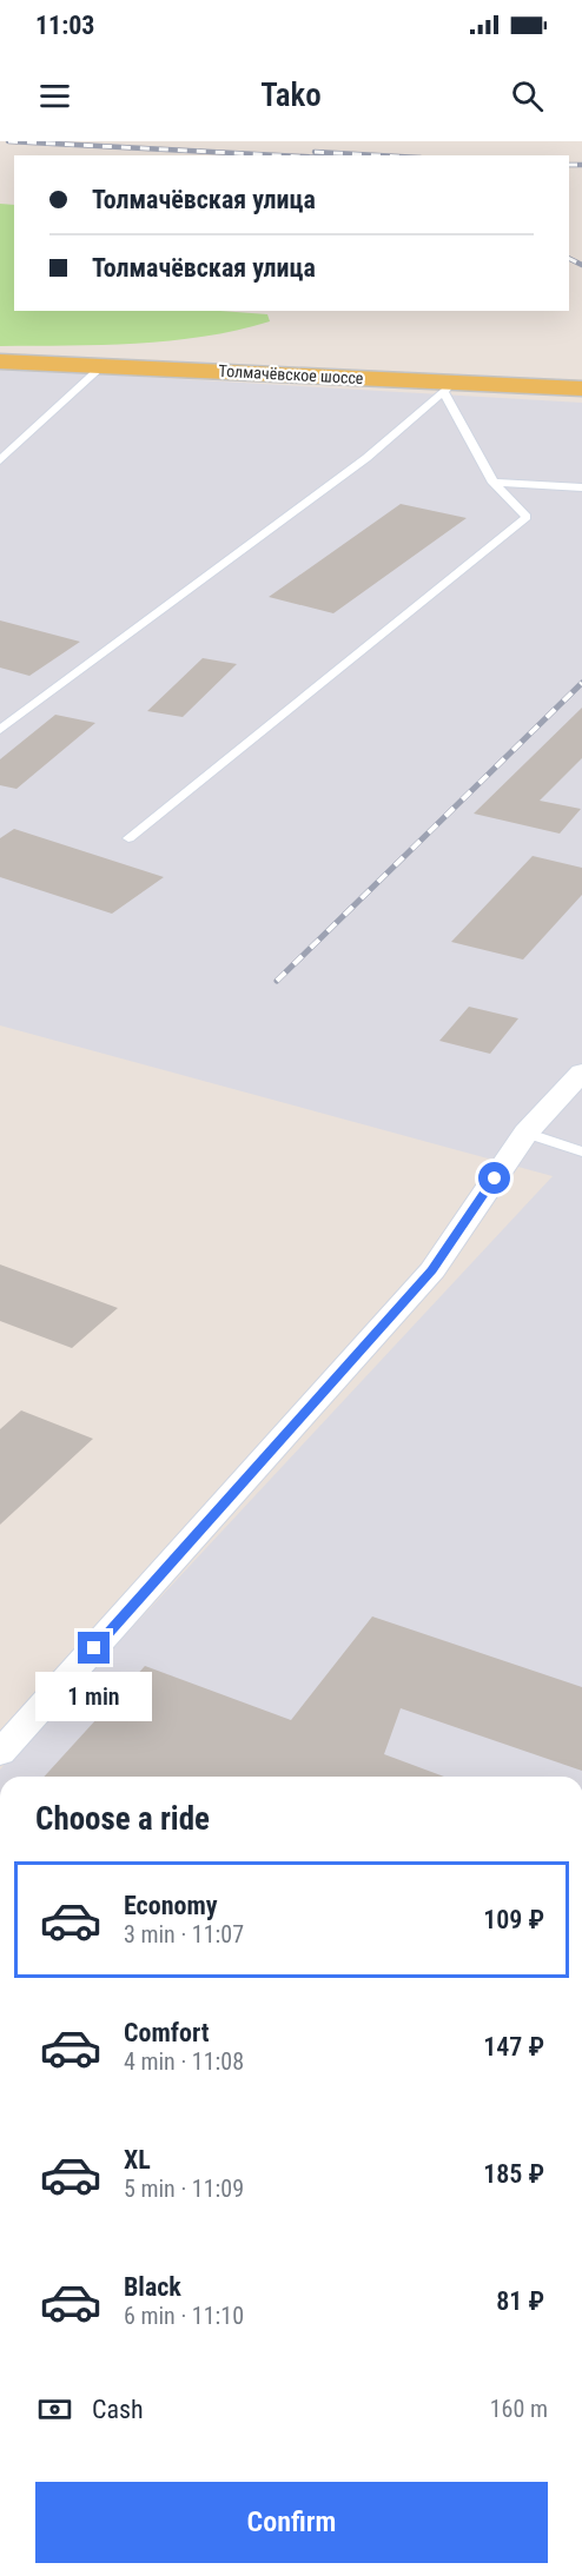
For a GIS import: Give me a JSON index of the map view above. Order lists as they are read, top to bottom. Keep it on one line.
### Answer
{"streets":{"main road":["Толмачёвское шоссе"]},"page":{"status":"11:03","header":"Tako","banner":["Толмачёвская улица","Толмачёвская улица"],"bubble":"1 min","heading":"Choose a ride","list":[{"name":"Economy","note":"3 min · 11:07","value":"109 ₽"},{"name":"Comfort","note":"4 min · 11:08","value":"147 ₽"},{"name":"XL","note":"5 min · 11:09","value":"185 ₽"},{"name":"Black","note":"6 min · 11:10","value":"81 ₽"}],"pay":["Cash","160 m"],"buttons":"Confirm"}}
